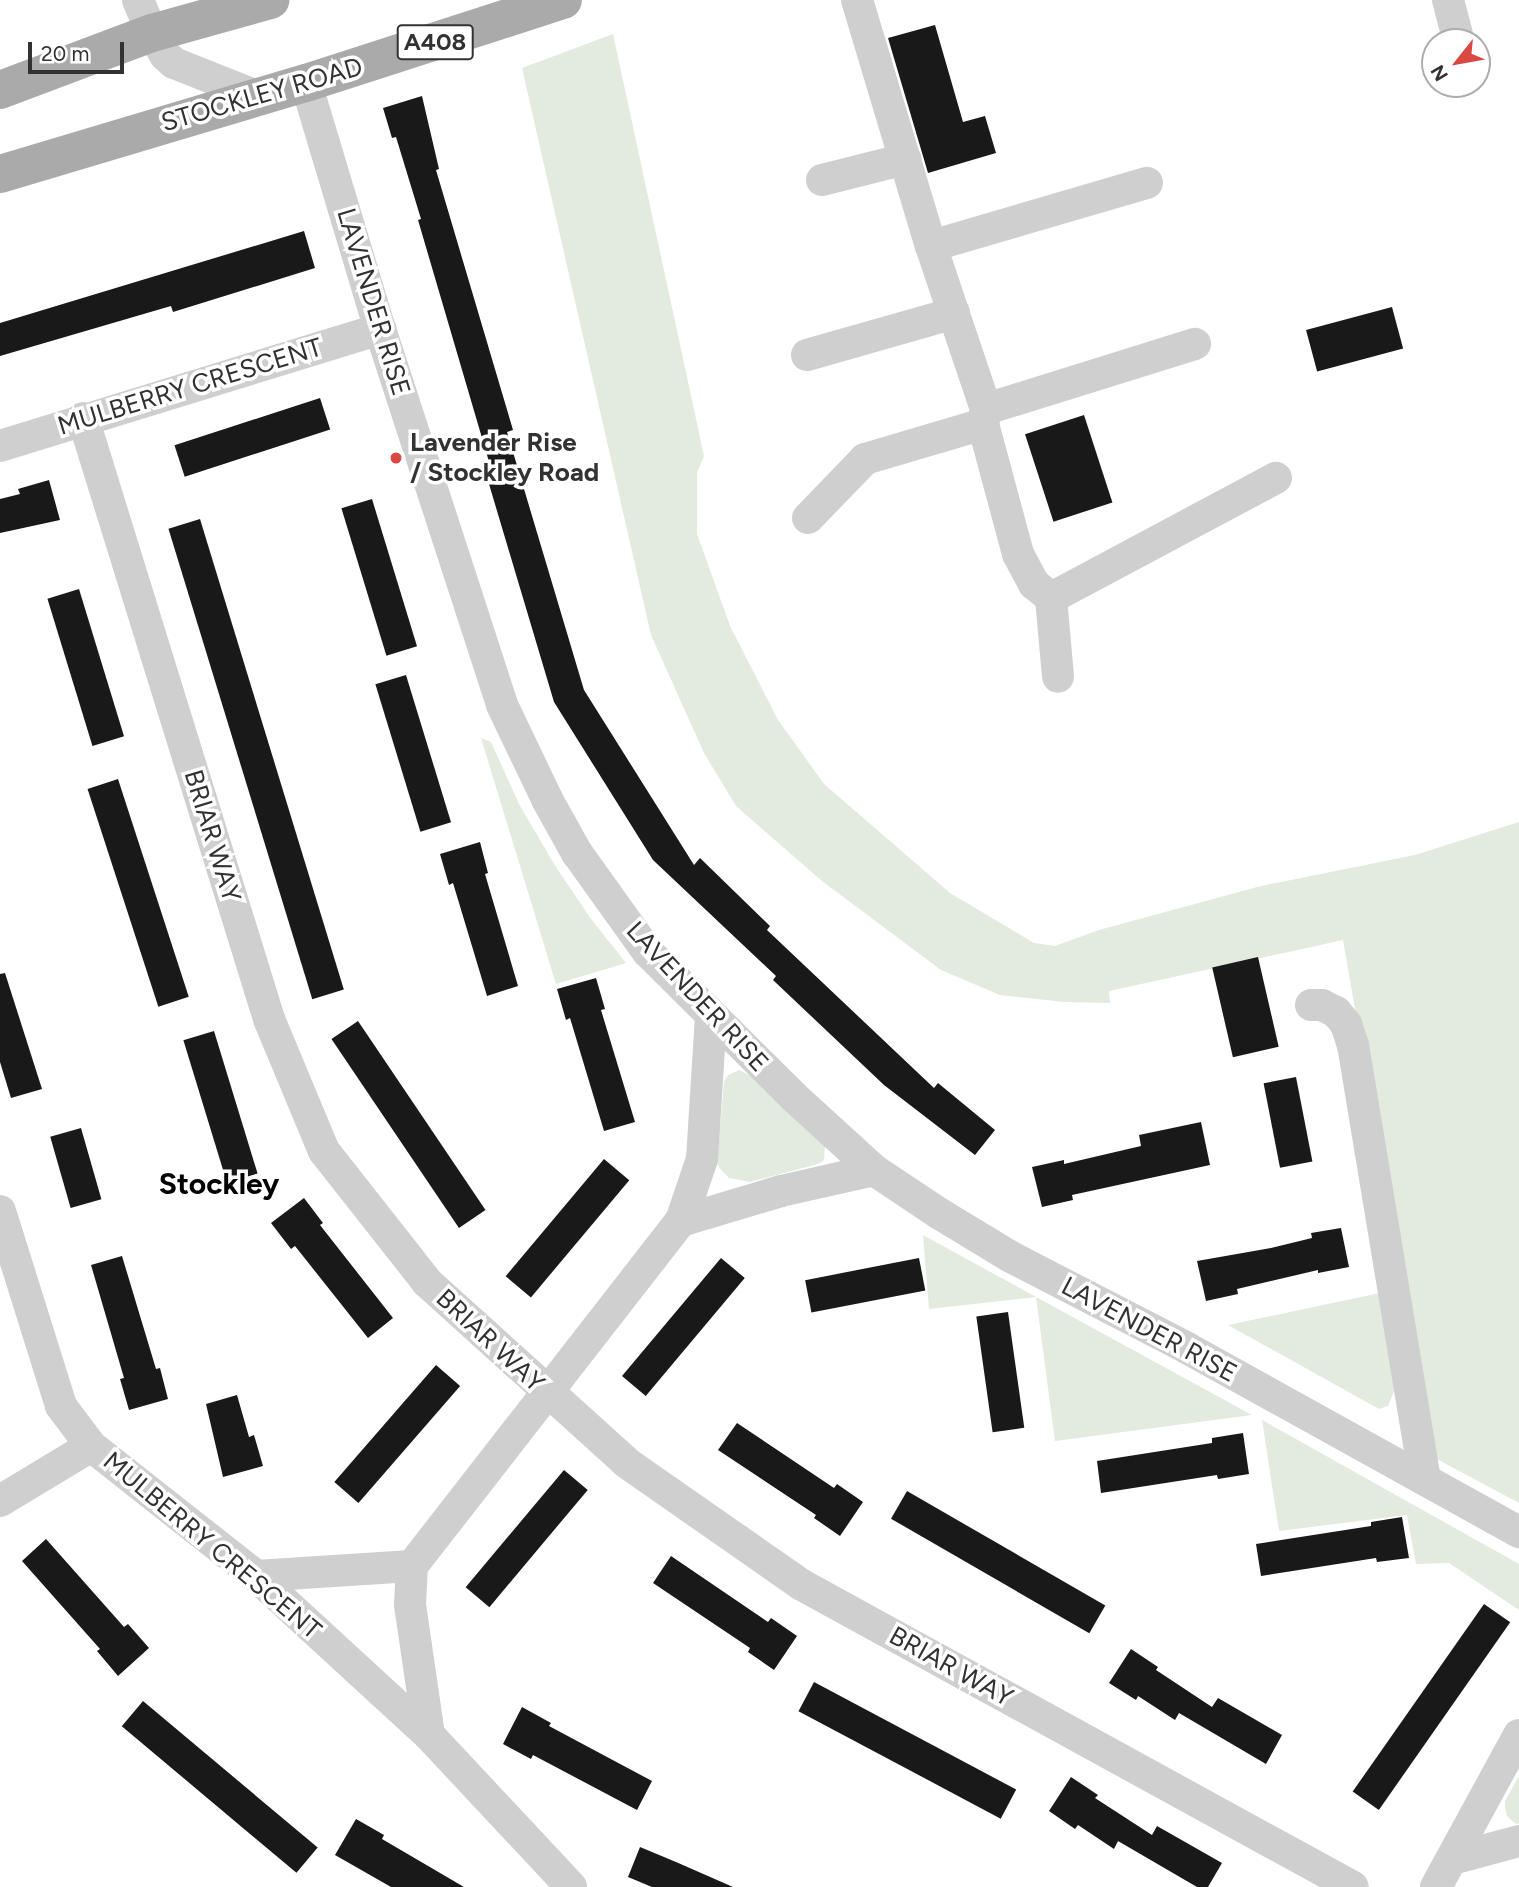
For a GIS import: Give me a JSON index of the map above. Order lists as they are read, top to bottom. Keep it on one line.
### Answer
{"streets":{"main road":["A408","STOCKLEY ROAD"],"street":["LAVENDER RISE","MULBERRY CRESCENT","BRIAR WAY"]},"crossings":[["STOCKLEY ROAD","LAVENDER RISE"],["LAVENDER RISE","MULBERRY CRESCENT"],["MULBERRY CRESCENT","BRIAR WAY"]],"districts":["Stockley"],"places":["Lavender Rise / Stockley Road"],"scale_bar":"20 m","north":"bottom left"}
